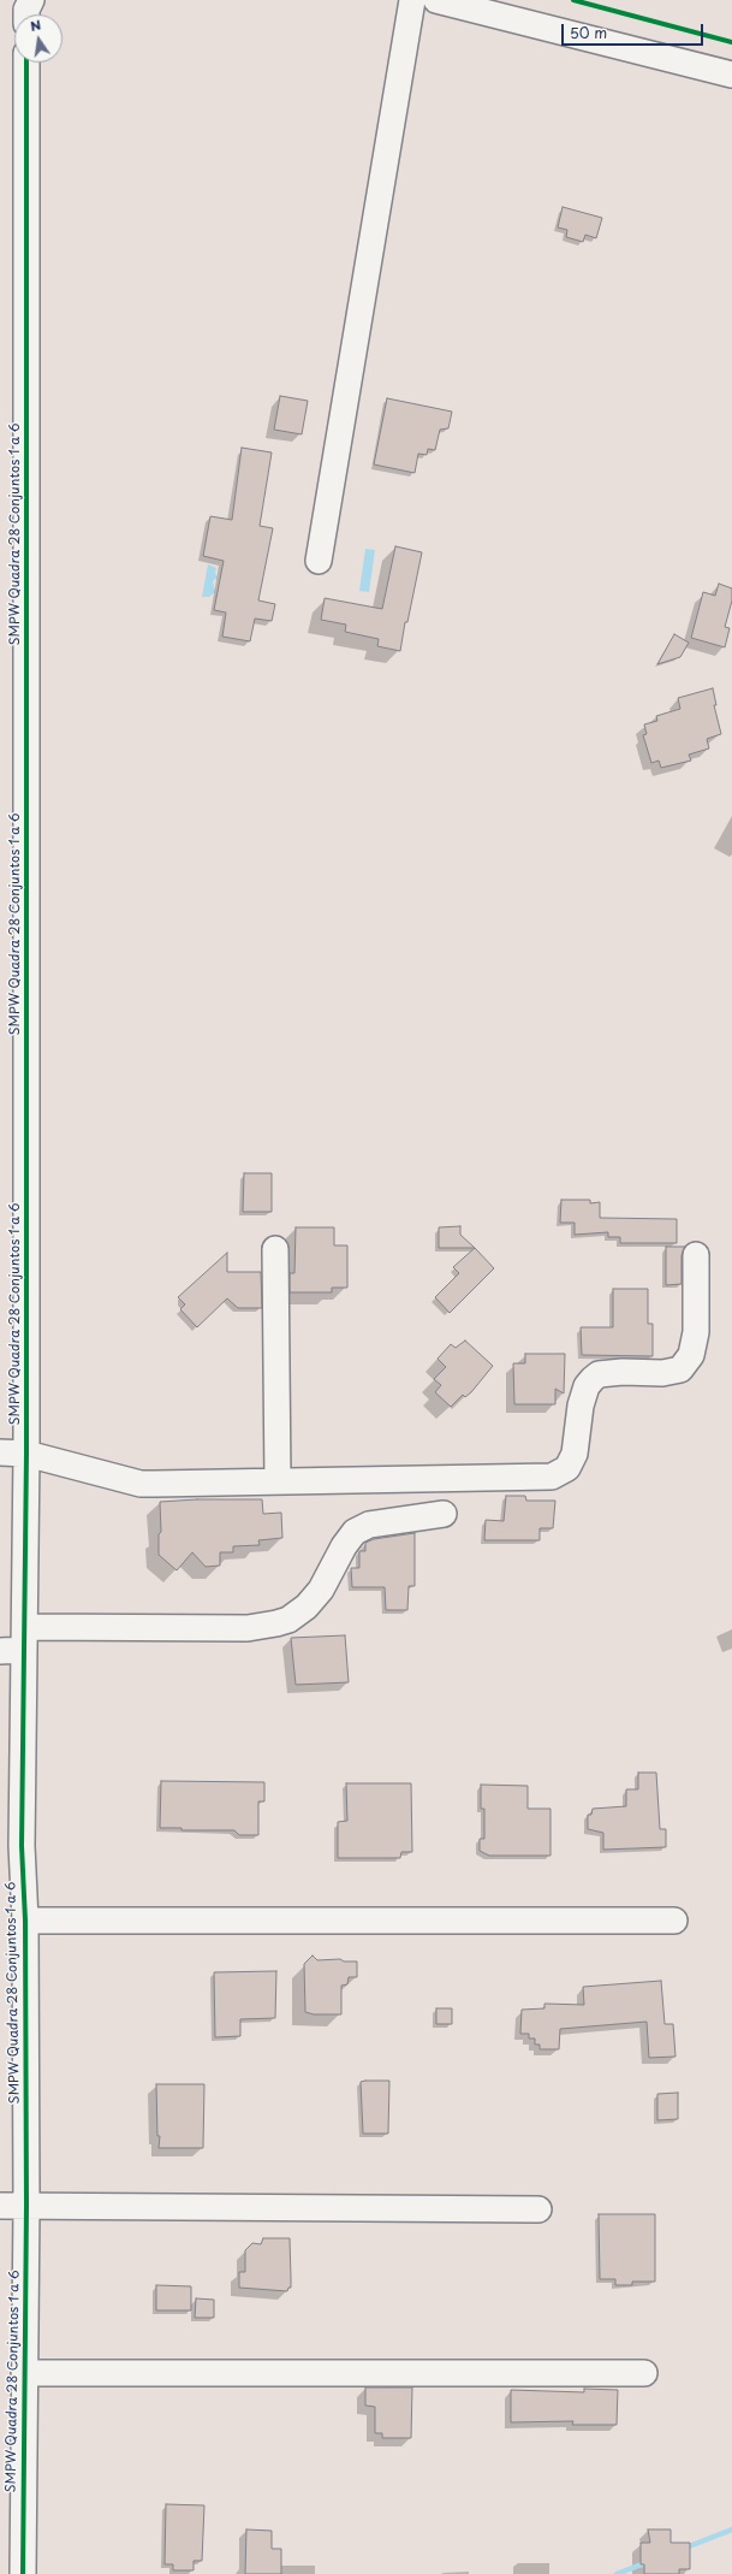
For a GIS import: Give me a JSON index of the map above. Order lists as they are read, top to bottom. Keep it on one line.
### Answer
{"streets":{"street":["SMPW Quadra 28 Conjuntos 1 a 6"]},"scale_bar":"50 m","north":"top"}
